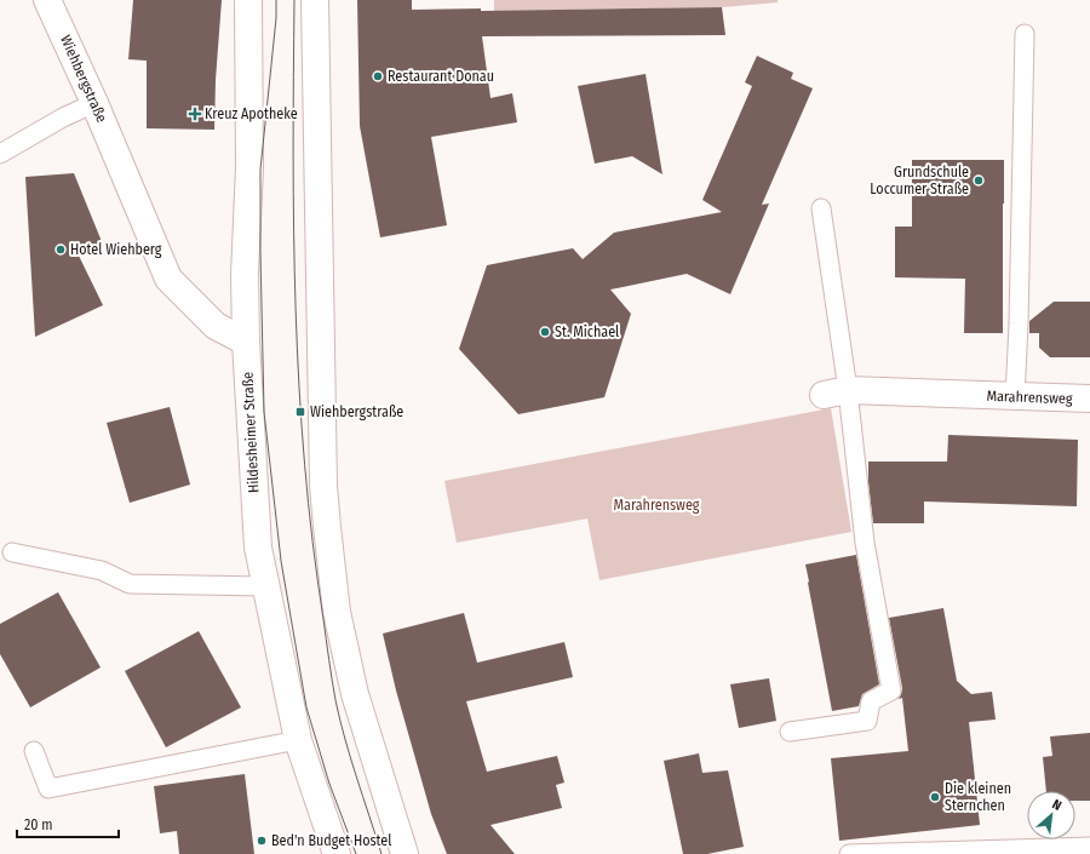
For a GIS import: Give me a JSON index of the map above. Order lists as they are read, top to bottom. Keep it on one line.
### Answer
{"streets":{"main road":["Wiehbergstraße","Marahrensweg","Hildesheimer Straße"]},"crossings":[["Wiehbergstraße","Hildesheimer Straße"]],"parks":["Marahrensweg"],"places":{"other":["Restaurant Donau","Grundschule Loccumer Straße","Hotel Wiehberg","St. Michael","Die kleinen Sternchen","Bed'n Budget Hostel"],"health":["Kreuz Apotheke"],"transit":["Wiehbergstraße"]},"scale_bar":"20 m","north":"top right"}
